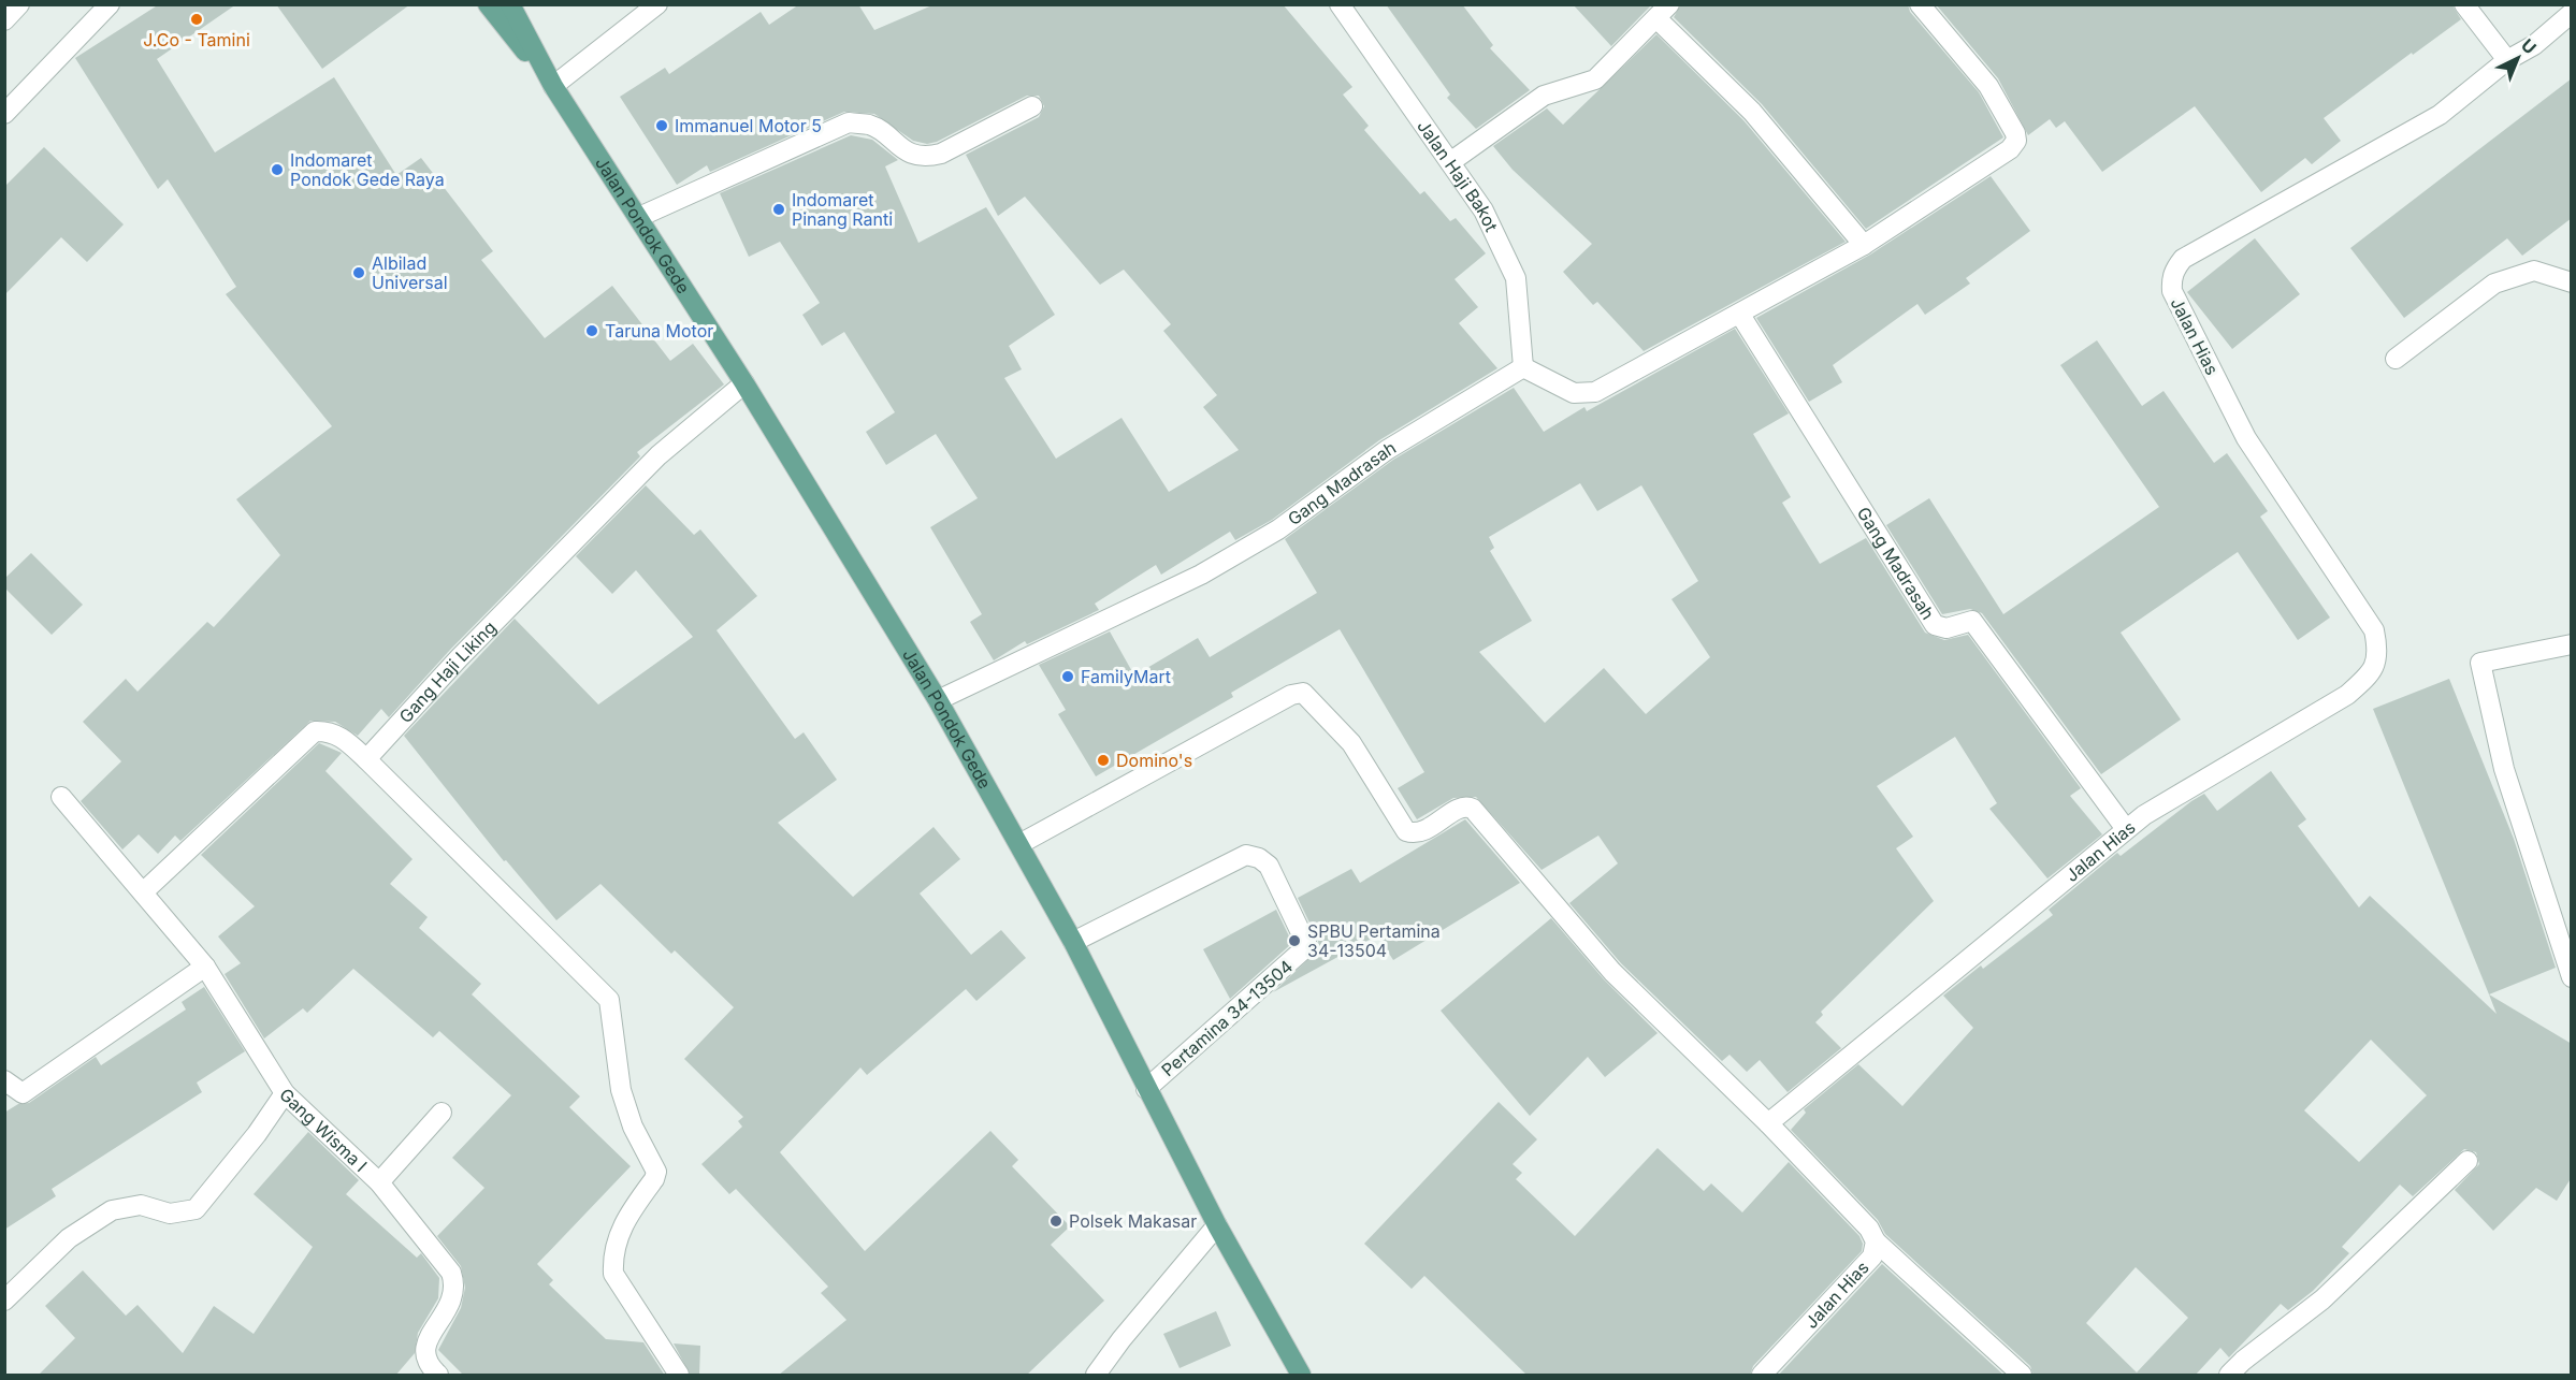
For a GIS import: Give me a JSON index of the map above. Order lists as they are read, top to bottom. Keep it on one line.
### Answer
{"streets":{"main road":["Jalan Pondok Gede"],"street":["Jalan Haji Bakot","Jalan Hias","Gang Madrasah","Gang Haji Liking","Pertamina 34-13504","Gang Wisma I"]},"crossings":[["Jalan Haji Bakot","Gang Madrasah"],["Jalan Pondok Gede","Gang Madrasah"],["Jalan Pondok Gede","Gang Haji Liking"],["Jalan Pondok Gede","Pertamina 34-13504"],["Jalan Hias","Gang Madrasah"]],"places":["J.Co - Tamini","Immanuel Motor 5","Indomaret Pondok Gede Raya","Indomaret Pinang Ranti","Albilad Universal","Taruna Motor","FamilyMart","Domino's","SPBU Pertamina 34-13504","Polsek Makasar"],"north":"top right"}
